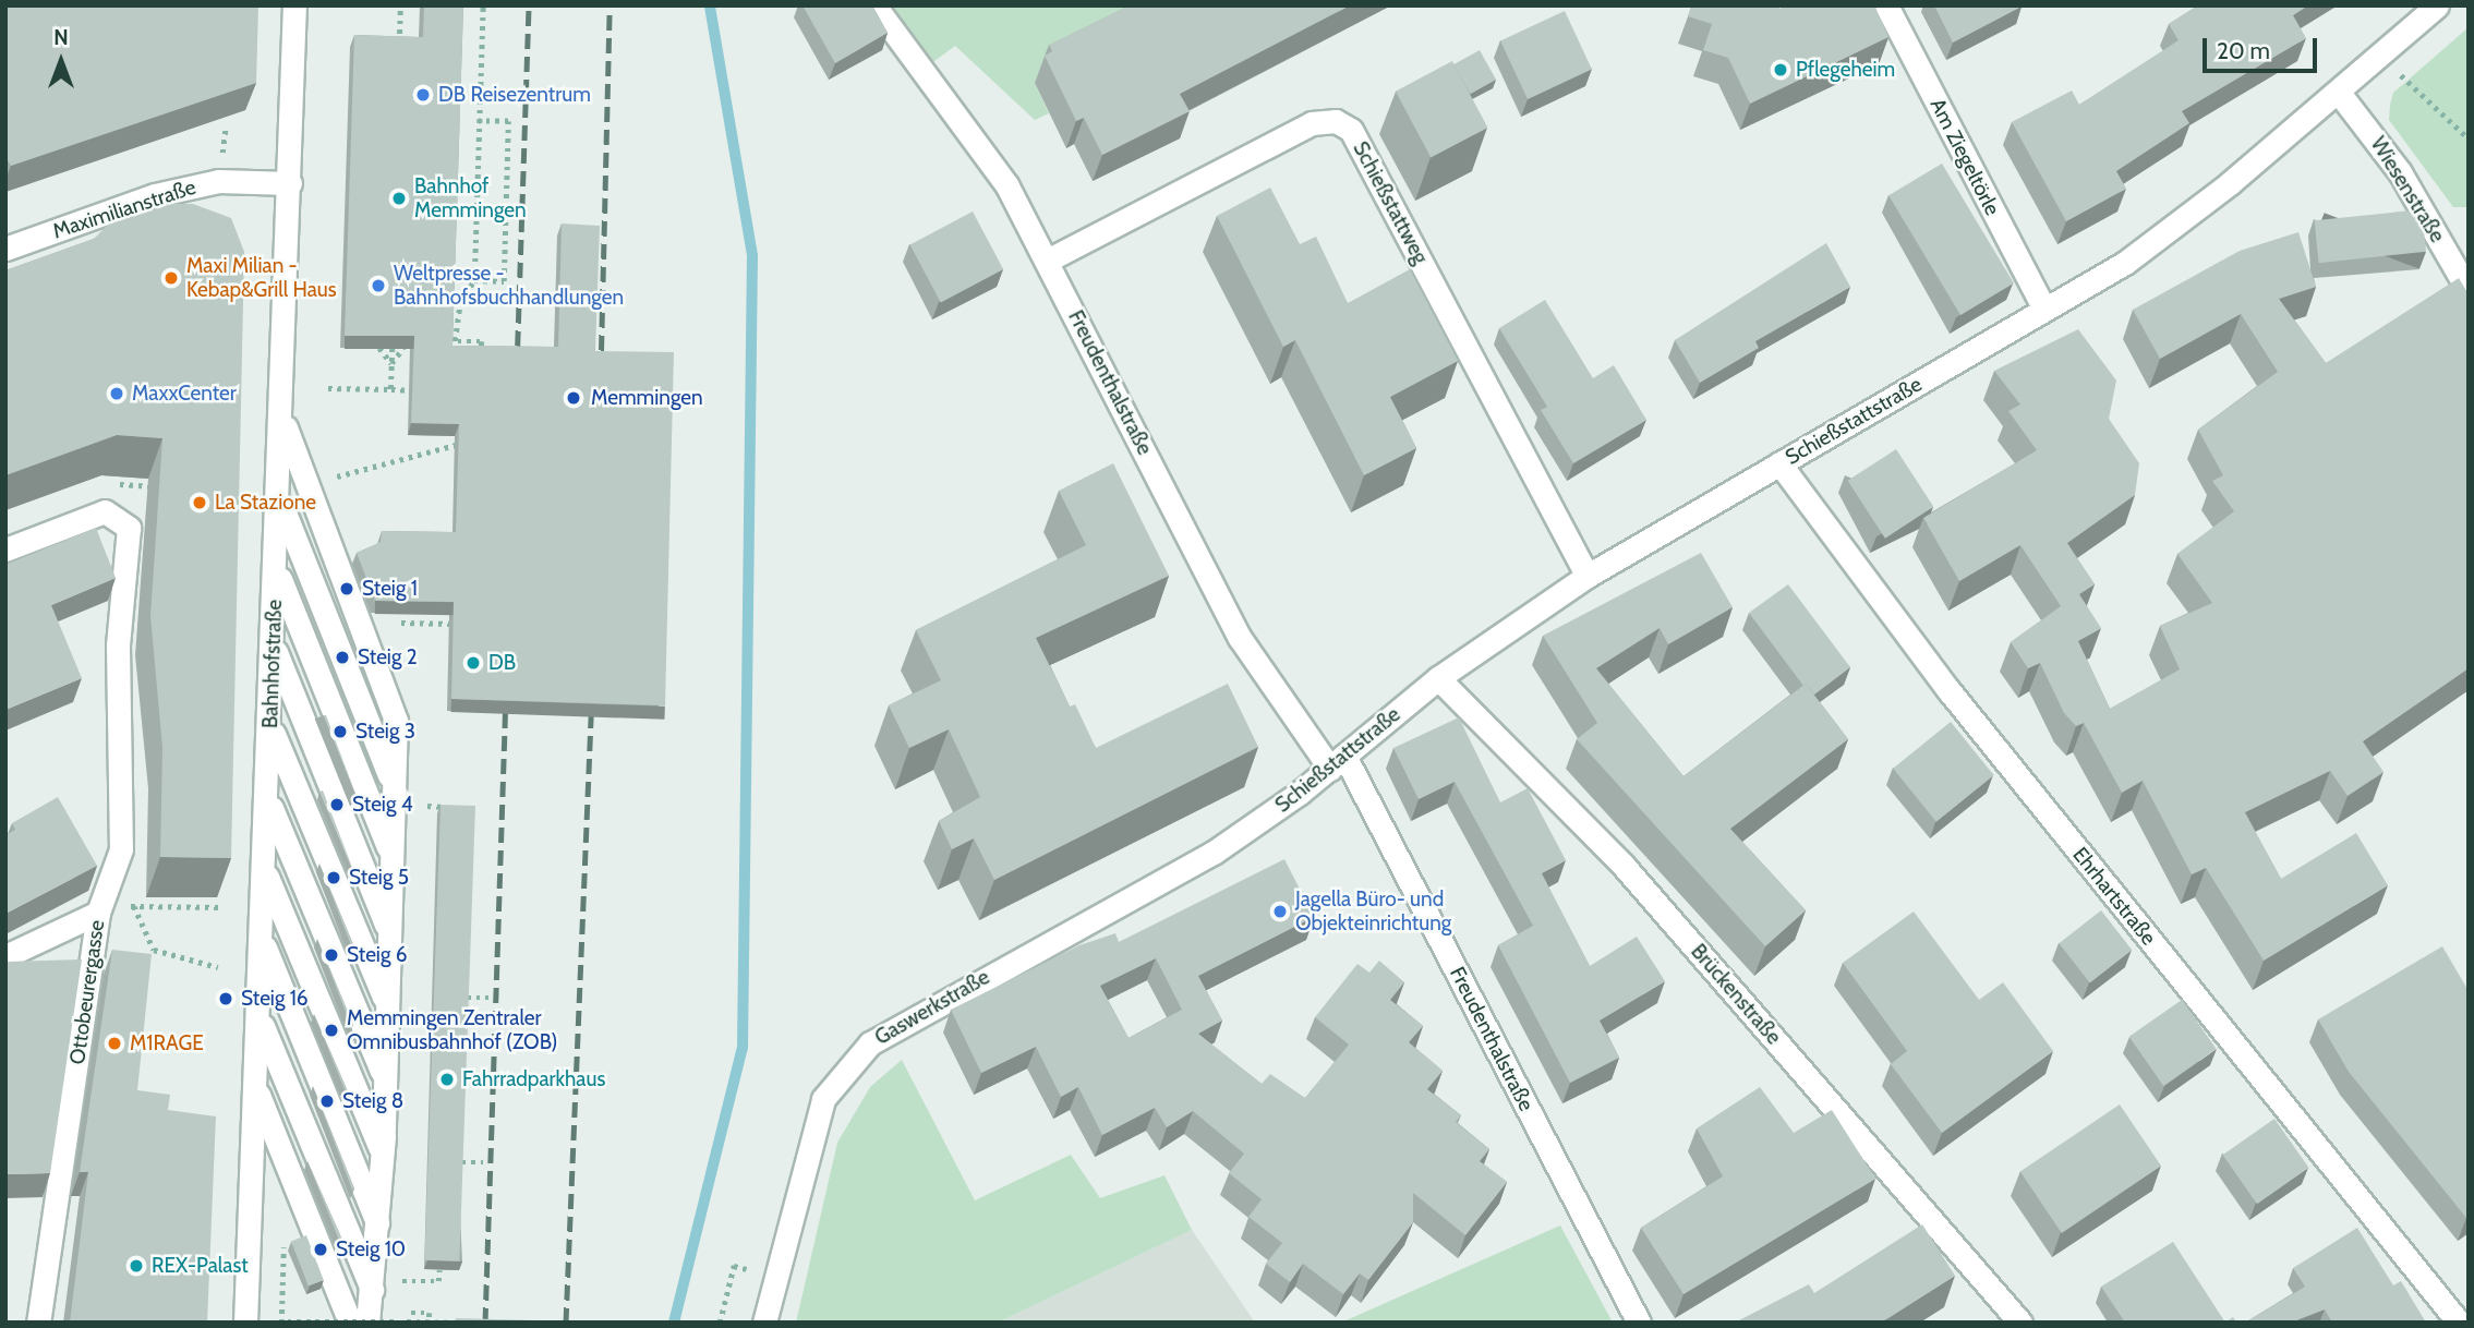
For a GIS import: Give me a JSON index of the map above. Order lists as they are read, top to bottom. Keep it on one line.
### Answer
{"streets":{"street":["Am Ziegeltörle","Wiesenstraße","Schießstattweg","Maximilianstraße","Freudenthalstraße","Schießstattstraße","Bahnhofstraße","Ehrhartstraße","Ottobeurergasse","Brückenstraße","Gaswerkstraße"]},"crossings":[["Am Ziegeltörle","Schießstattstraße"],["Wiesenstraße","Schießstattstraße"],["Schießstattweg","Freudenthalstraße"],["Schießstattweg","Schießstattstraße"],["Maximilianstraße","Bahnhofstraße"],["Freudenthalstraße","Schießstattstraße"],["Schießstattstraße","Ehrhartstraße"],["Schießstattstraße","Brückenstraße"],["Schießstattstraße","Gaswerkstraße"]],"places":["Pflegeheim","DB Reisezentrum","Bahnhof Memmingen","Maxi Milian - Kebap&Grill Haus","Weltpresse - Bahnhofsbuchhandlungen","MaxxCenter","Memmingen","La Stazione","Steig 1","Steig 2","DB","Steig 3","Steig 4","Steig 5","Jagella Büro- und Objekteinrichtung","Steig 6","Steig 16","Memmingen Zentraler Omnibusbahnhof (ZOB)","M1RAGE","Fahrradparkhaus","Steig 8","Steig 10","REX-Palast"],"scale_bar":"20 m","north":"top"}
